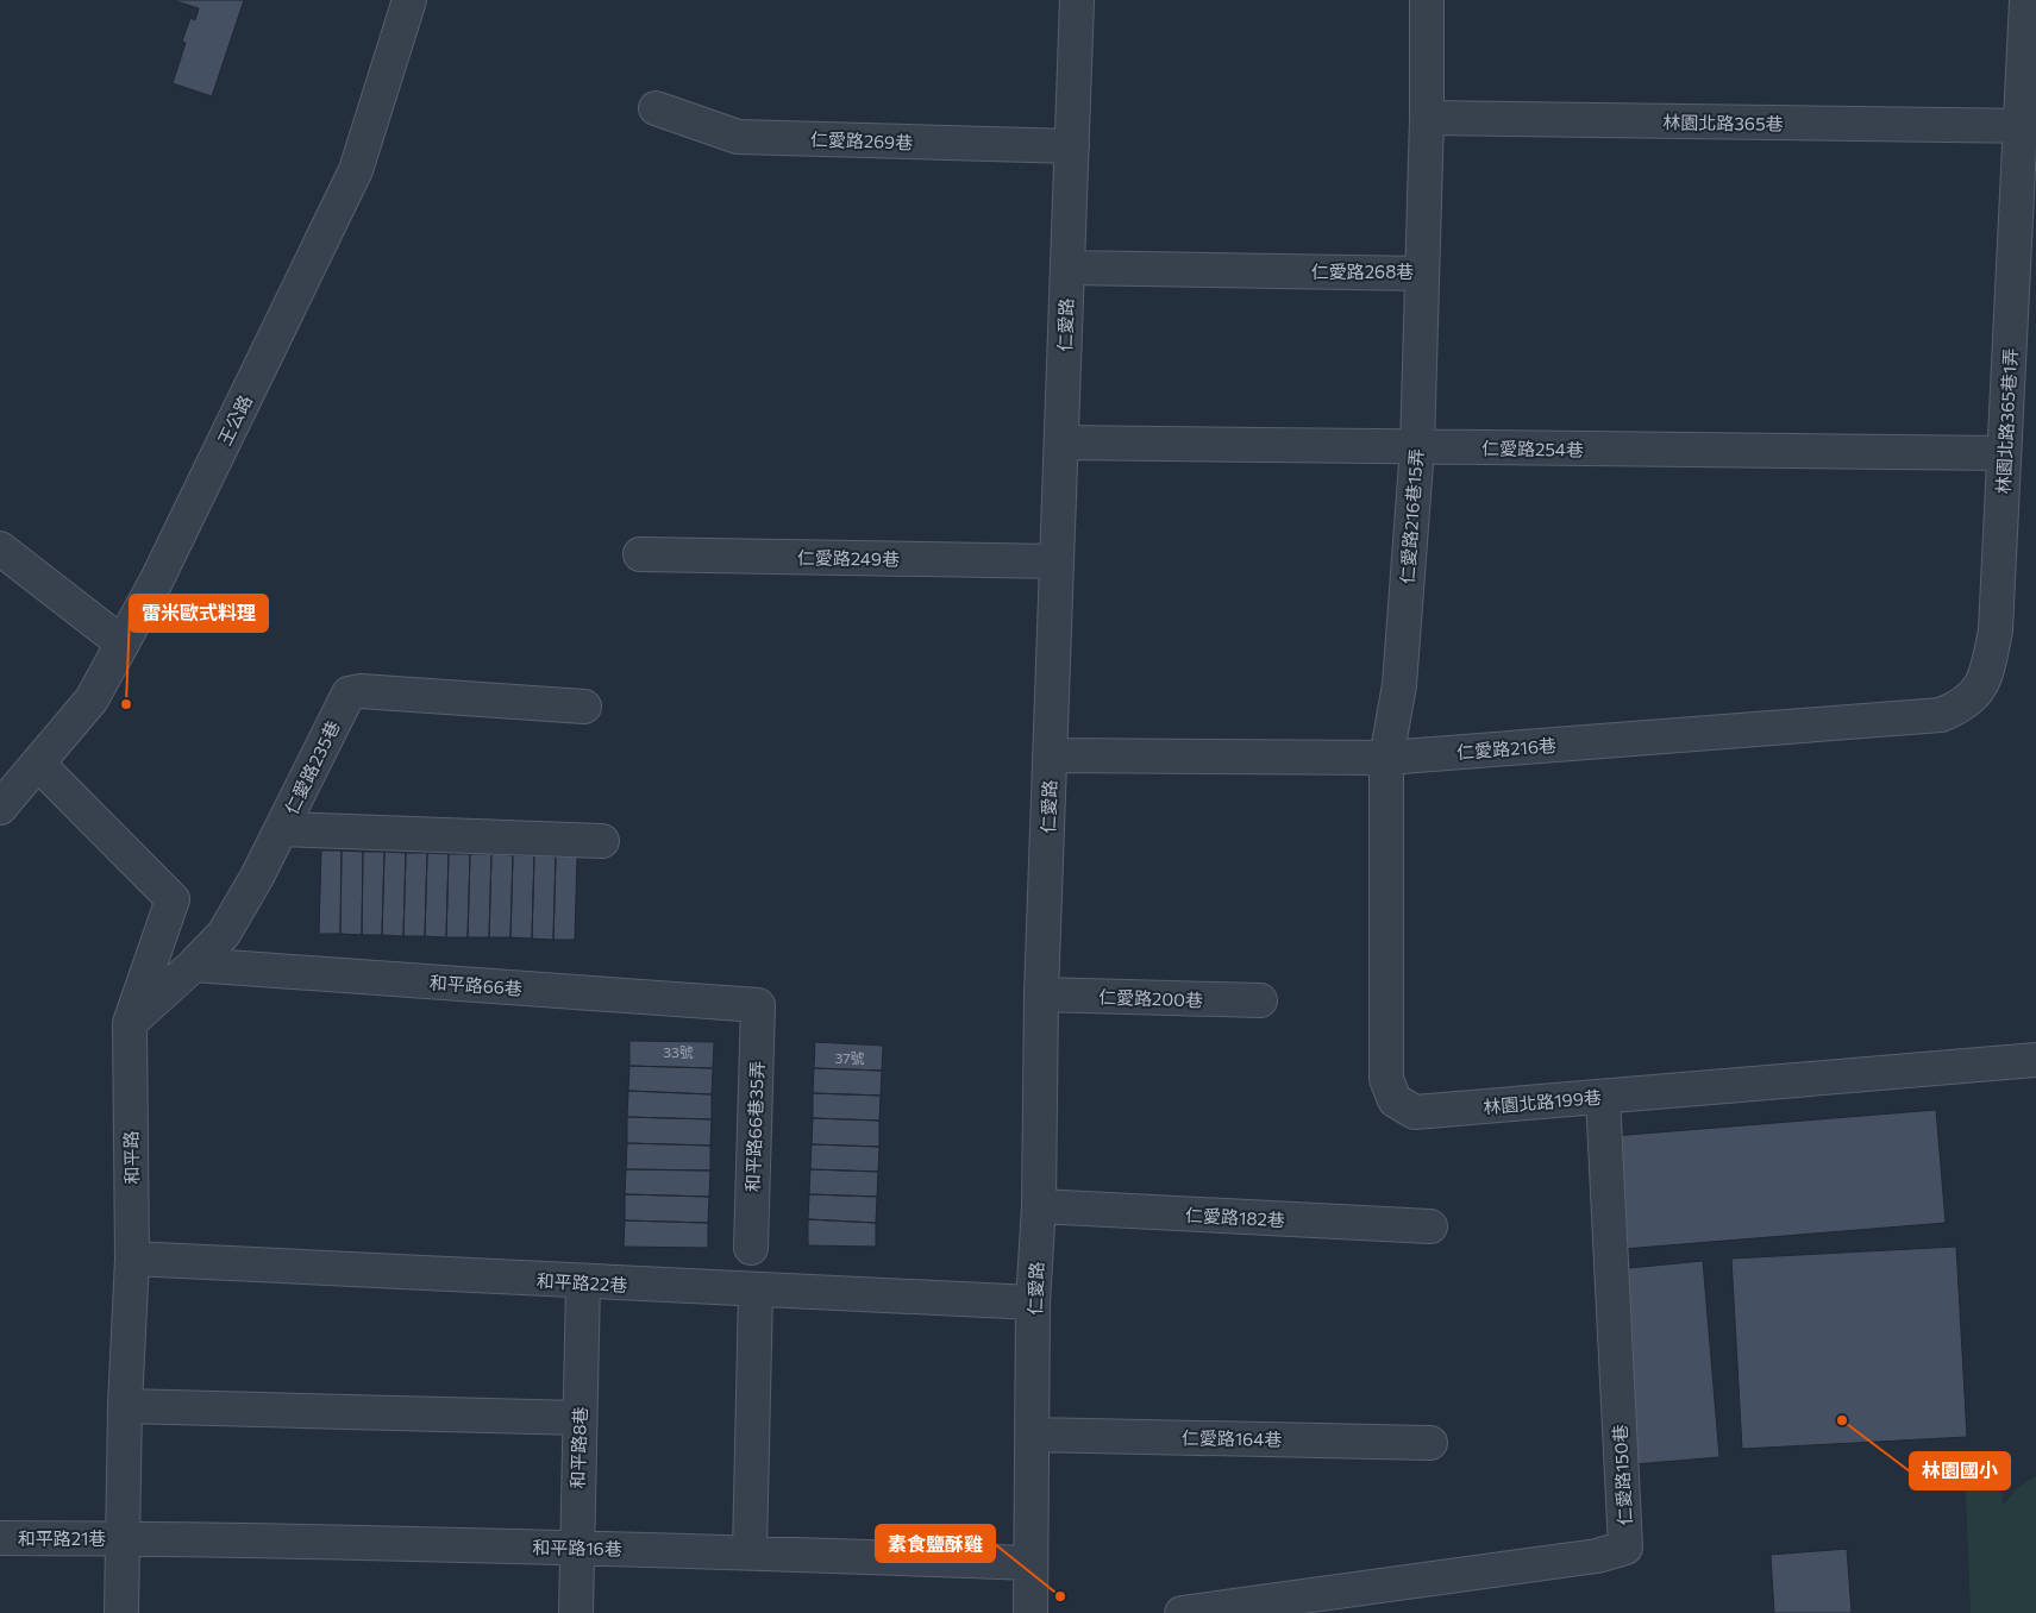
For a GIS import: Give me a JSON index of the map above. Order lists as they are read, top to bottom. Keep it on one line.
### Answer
{"streets":{"street":["林園北路365巷","仁愛路269巷","仁愛路268巷","仁愛路","王公路","林園北路365巷1弄","仁愛路254巷","仁愛路216巷15弄","仁愛路249巷","仁愛路216巷","仁愛路235巷","和平路66巷","仁愛路200巷","林園北路199巷","和平路66巷35弄","和平路","仁愛路182巷","和平路22巷","仁愛路164巷","和平路8巷","仁愛路150巷","和平路21巷","和平路16巷"]},"crossings":[["林園北路365巷","仁愛路268巷"],["林園北路365巷","林園北路365巷1弄"],["仁愛路269巷","仁愛路"],["仁愛路268巷","仁愛路"],["仁愛路268巷","仁愛路216巷15弄"],["仁愛路","仁愛路254巷"],["仁愛路","仁愛路249巷"],["仁愛路","仁愛路216巷"],["仁愛路","仁愛路200巷"],["仁愛路","仁愛路182巷"],["仁愛路","和平路22巷"],["仁愛路","仁愛路164巷"],["仁愛路","和平路16巷"],["王公路","和平路"],["林園北路365巷1弄","仁愛路254巷"],["林園北路365巷1弄","仁愛路216巷"],["仁愛路254巷","仁愛路216巷15弄"],["仁愛路216巷15弄","仁愛路216巷"],["仁愛路216巷15弄","林園北路199巷"],["仁愛路216巷","林園北路199巷"],["仁愛路235巷","和平路66巷"],["仁愛路235巷","和平路"],["和平路66巷","和平路66巷35弄"],["林園北路199巷","仁愛路150巷"],["和平路","和平路22巷"],["和平路","和平路21巷"],["和平路","和平路16巷"],["和平路22巷","和平路8巷"],["和平路8巷","和平路16巷"],["和平路21巷","和平路16巷"]],"places":["雷米歐式料理","林園國小","素食鹽酥雞"],"house_numbers":["33號","37號"]}
